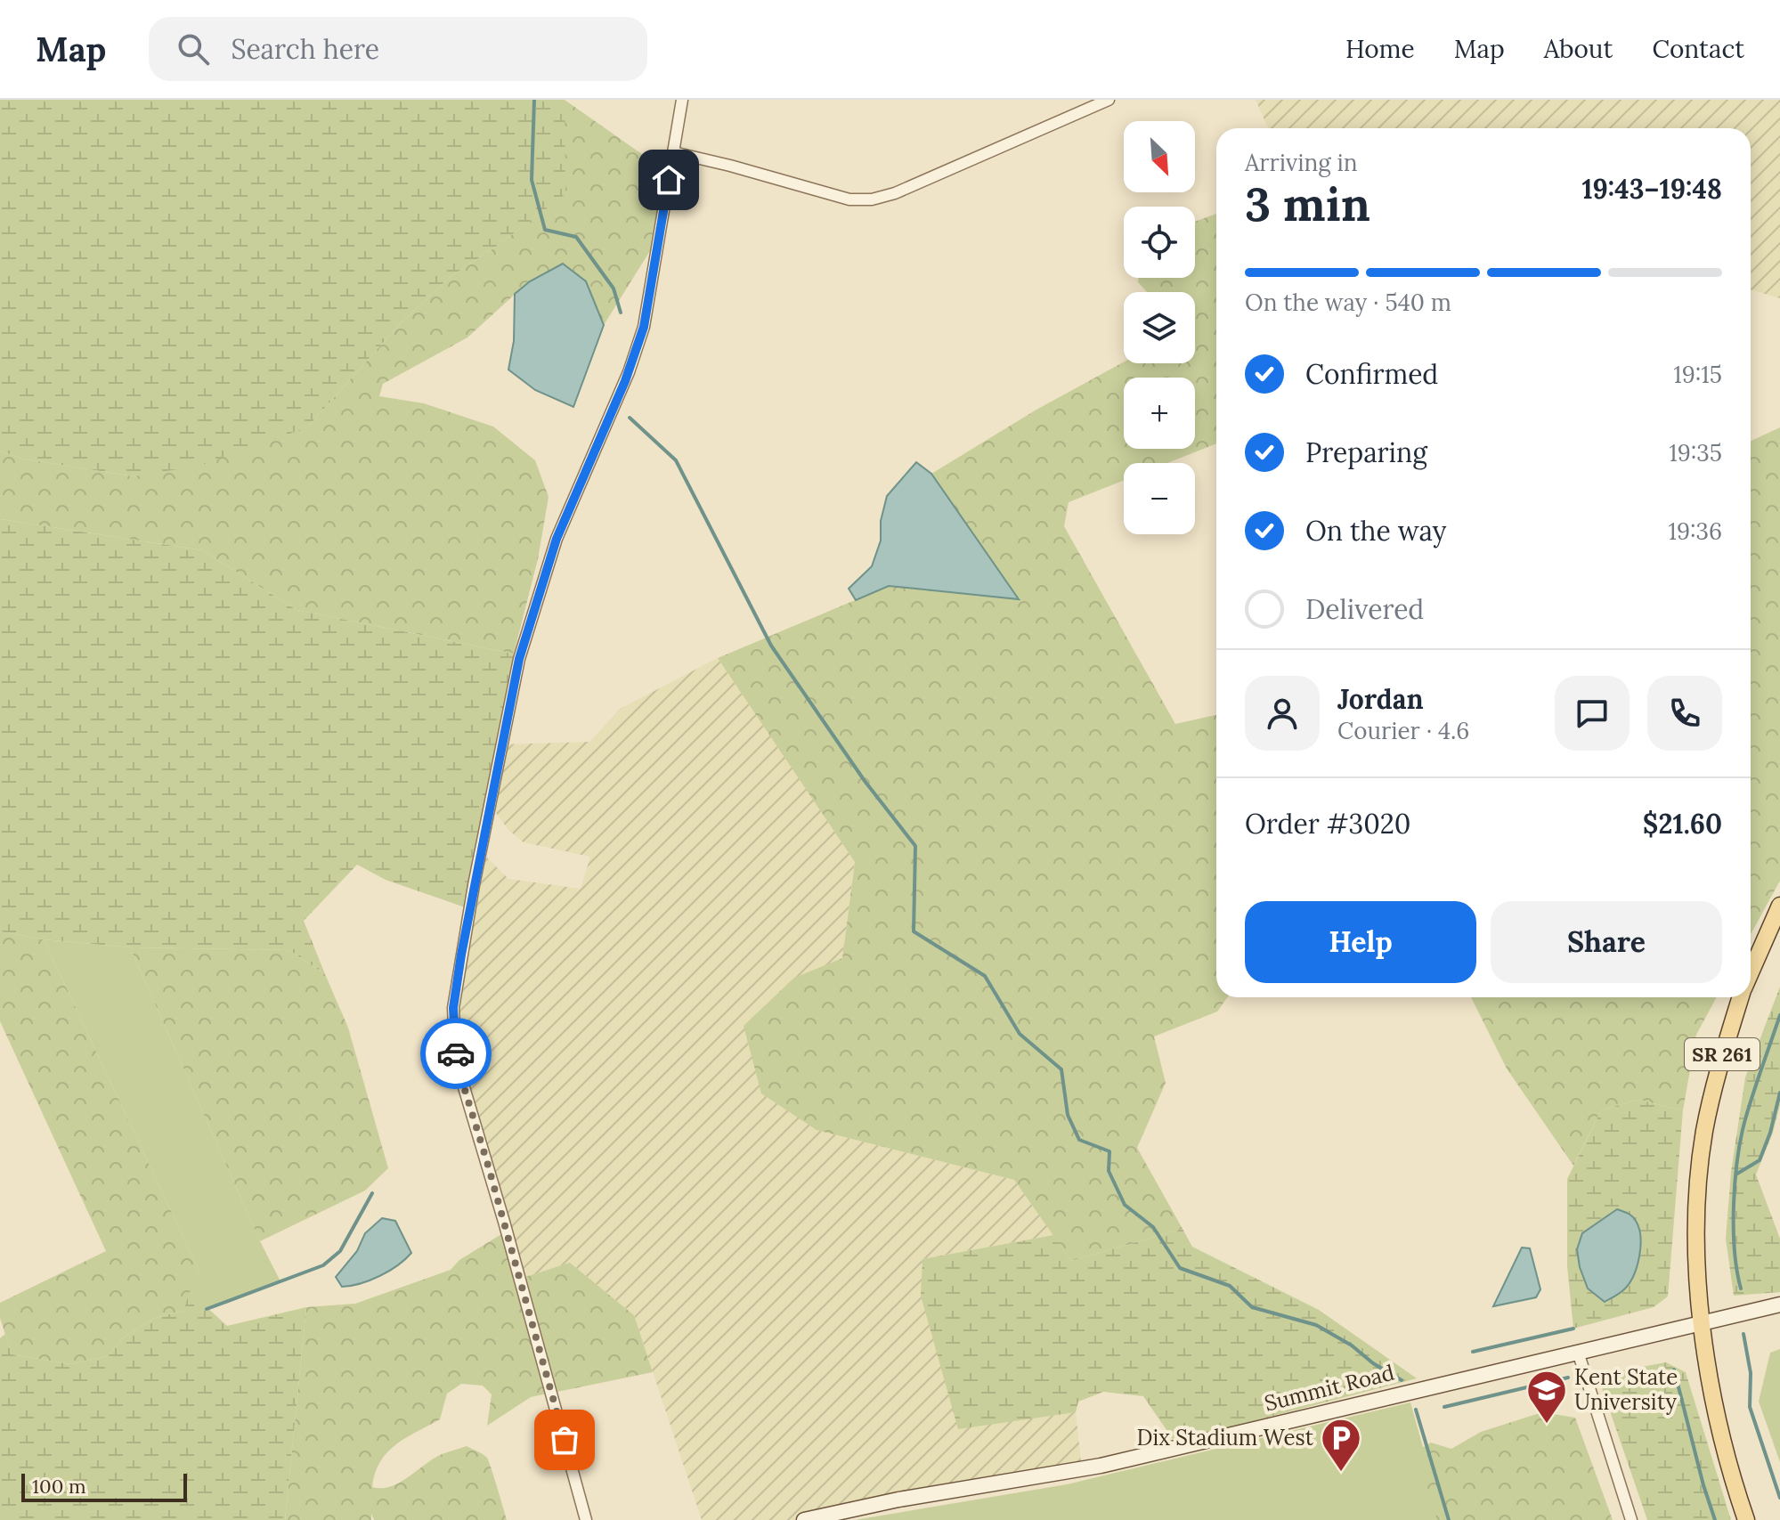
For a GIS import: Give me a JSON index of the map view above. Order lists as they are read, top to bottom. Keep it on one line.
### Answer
{"streets":{"main road":["SR 261"],"street":["Summit Road"]},"crossings":[["SR 261","Summit Road"]],"places":{"school or university":["Kent State University"],"parking":["Dix Stadium West"]},"scale_bar":"100 m","north":"bottom right","page":{"header":"Map","search":"Search here","nav":["Home","Map","About","Contact"],"map_buttons":["+","−"],"heading":["3 min","Arriving in","19:43–19:48"],"panel":["Jordan","Courier · 4.6","Order #3020","$21.60"],"bar":"On the way · 540 m","list":[["Confirmed","19:15"],["Preparing","19:35"],["On the way","19:36"],"Delivered"],"buttons":["Help","Share"],"scale":"100 m"}}
